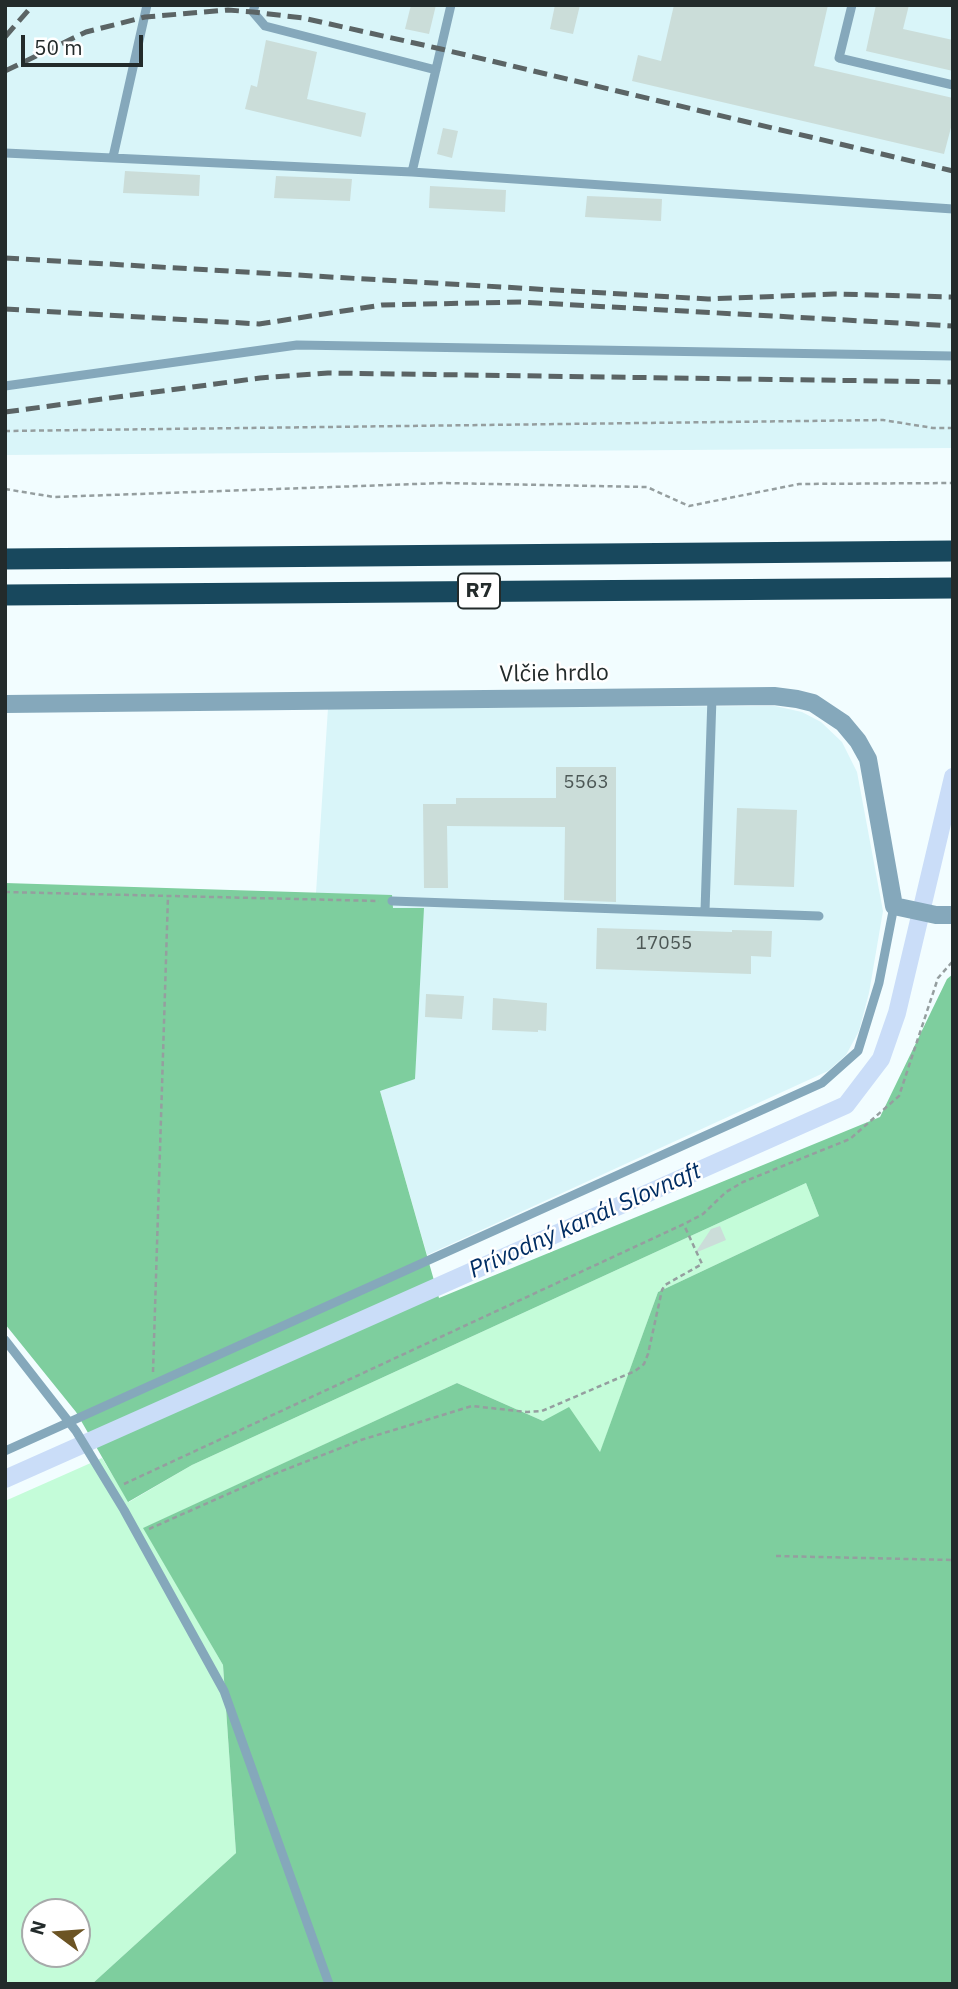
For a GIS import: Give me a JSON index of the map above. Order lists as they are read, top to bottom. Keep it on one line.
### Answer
{"streets":{"highway":["R7"],"street":["Vlčie hrdlo"]},"water":["Prívodný kanál Slovnaft"],"house_numbers":["5563","17055"],"scale_bar":"50 m","north":"left"}
